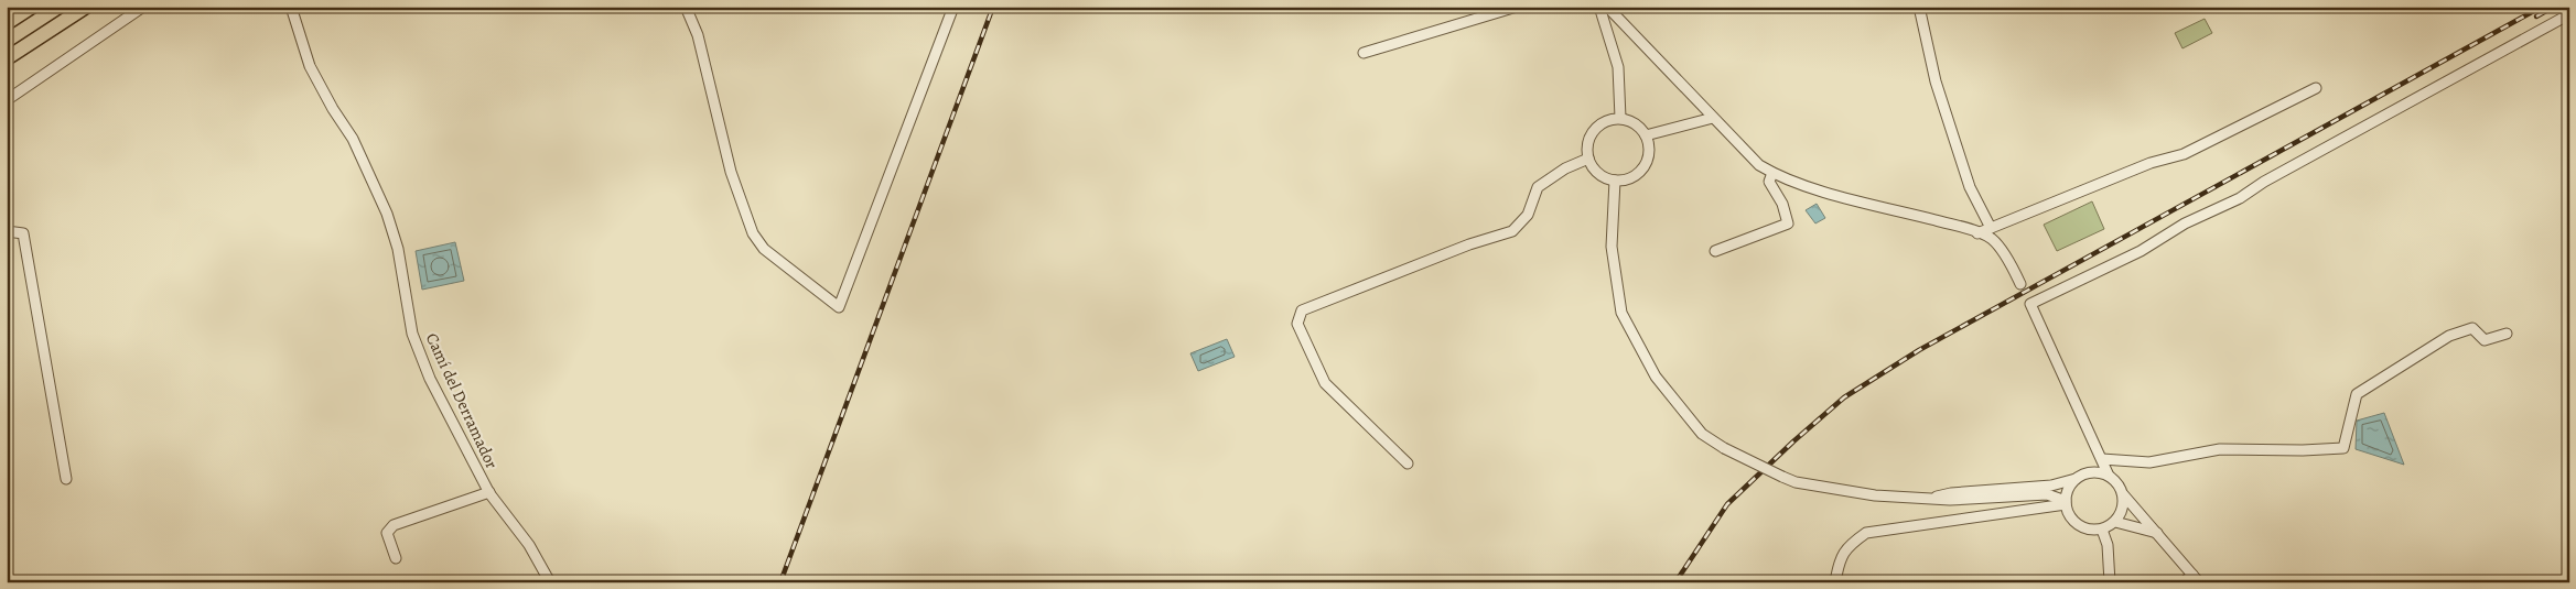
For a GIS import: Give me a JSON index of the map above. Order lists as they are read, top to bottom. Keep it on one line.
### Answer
{"streets":{"street":["Camí del Derramador"]}}
